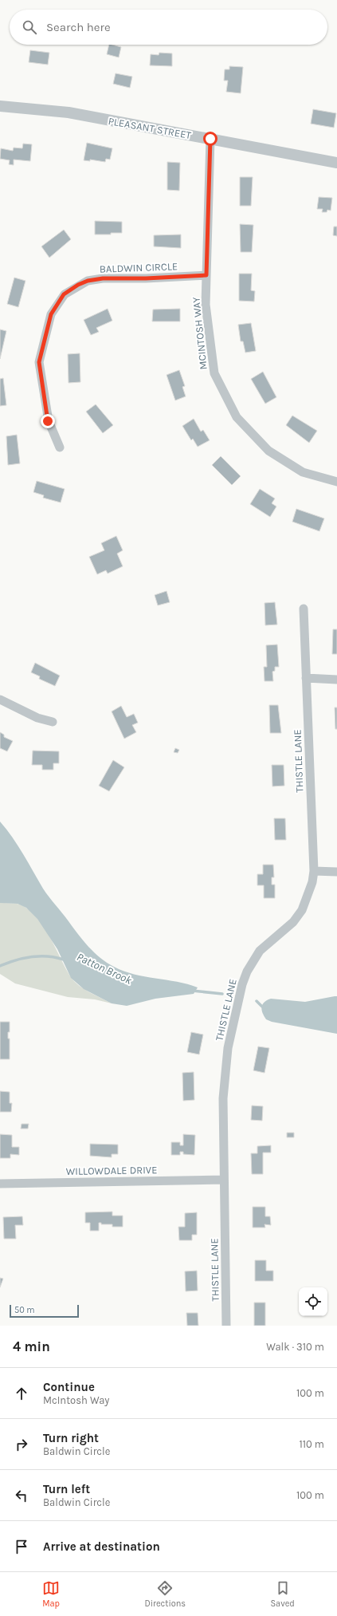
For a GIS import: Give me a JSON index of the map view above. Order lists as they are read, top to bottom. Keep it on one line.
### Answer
{"streets":{"street":["PLEASANT STREET","BALDWIN CIRCLE","MCINTOSH WAY","THISTLE LANE","WILLOWDALE DRIVE"]},"crossings":[["PLEASANT STREET","MCINTOSH WAY"],["BALDWIN CIRCLE","MCINTOSH WAY"],["THISTLE LANE","WILLOWDALE DRIVE"]],"water":["Patton Brook"],"scale_bar":"50 m","page":{"search":"Search here","scale":"50 m","heading":["4 min","Walk · 310 m"],"list":[["Continue","McIntosh Way","100 m"],["Turn right","Baldwin Circle","110 m"],["Turn left","Baldwin Circle","100 m"],"Arrive at destination"],"nav":["Map","Directions","Saved"]}}
